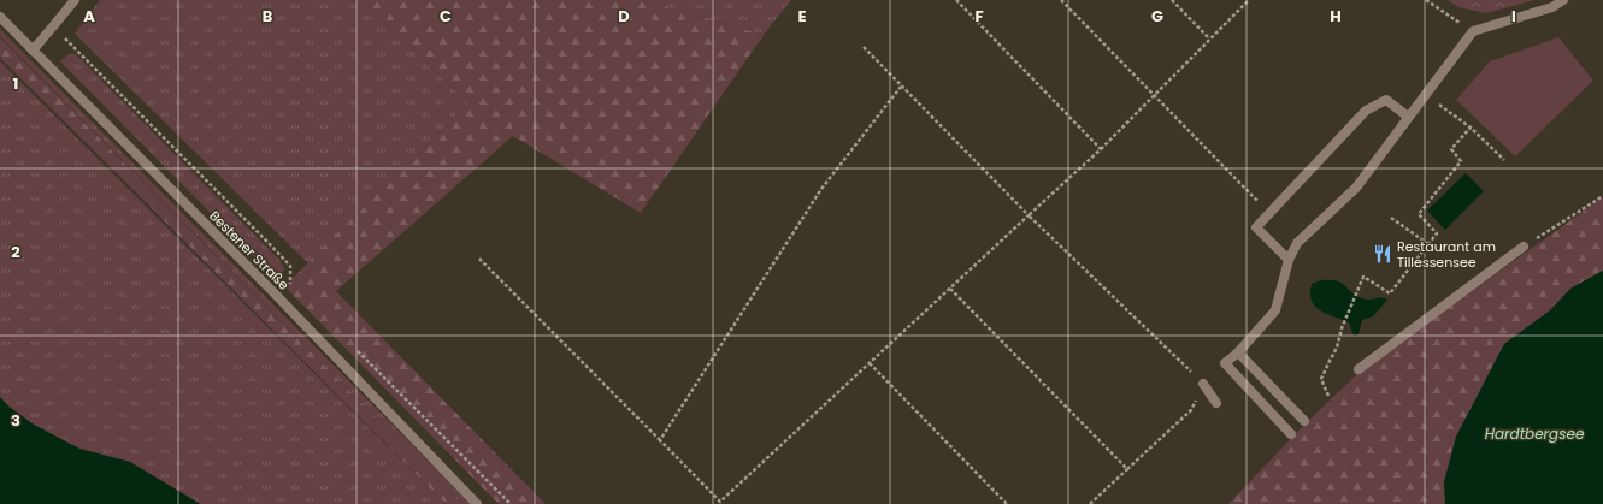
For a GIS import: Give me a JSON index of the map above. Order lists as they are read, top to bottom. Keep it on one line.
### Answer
{"streets":{"street":["Bestener Straße"]},"water":["Hardtbergsee"],"places":{"restaurant":["Restaurant am Tillessensee"]},"grid":{"columns":["A","B","C","D","E","F","G","H","I"],"rows":["1","2","3"]}}
